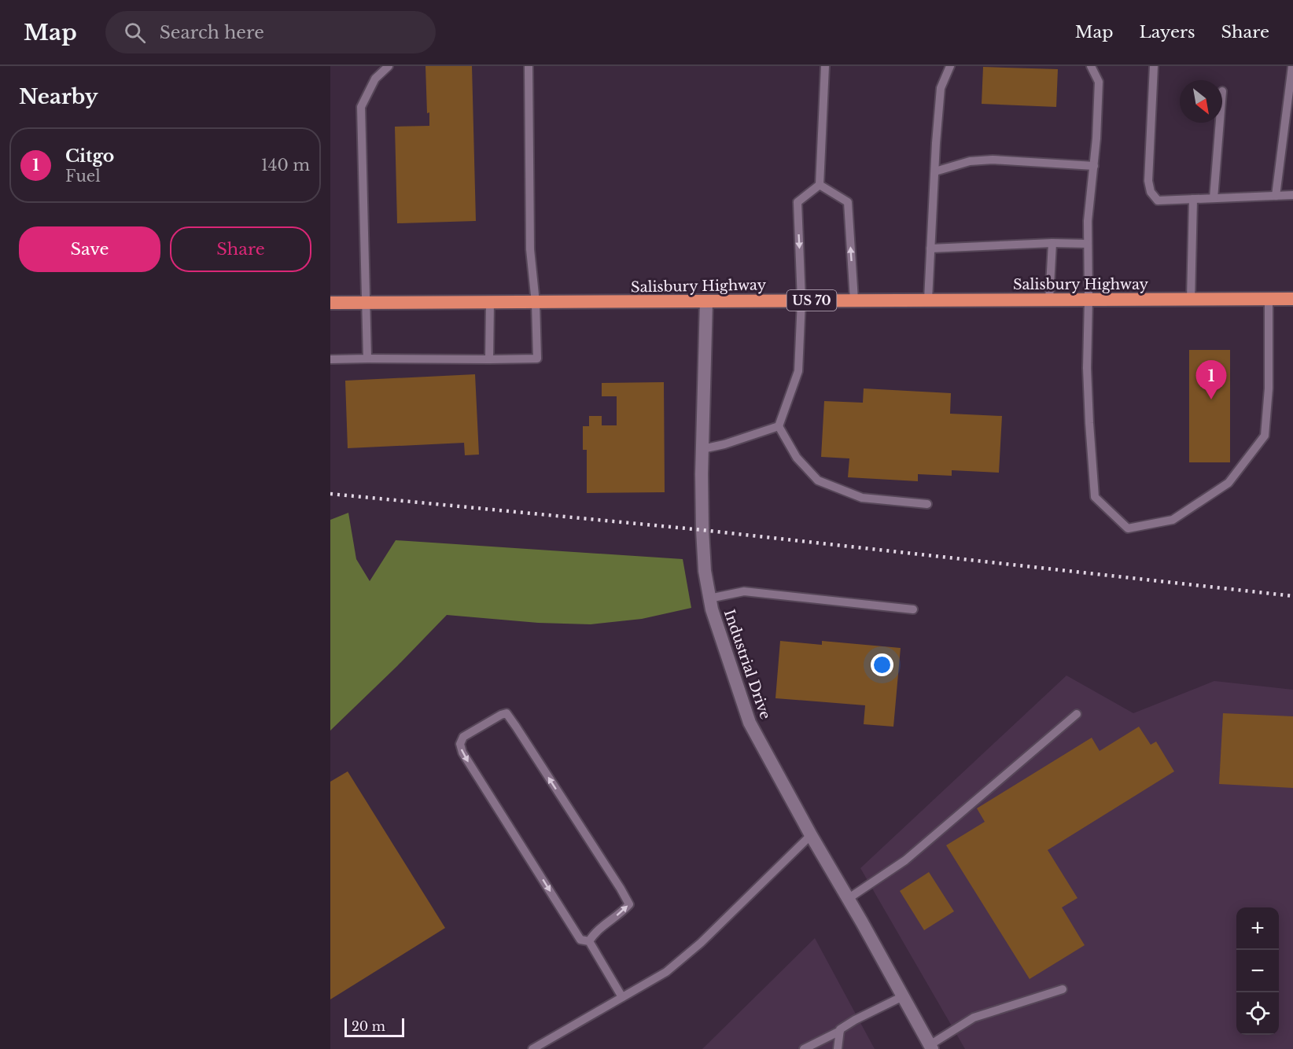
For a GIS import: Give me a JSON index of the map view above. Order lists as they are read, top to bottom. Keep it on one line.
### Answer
{"streets":{"highway":["Salisbury Highway","US 70"],"street":["Industrial Drive"]},"crossings":[["Salisbury Highway","Industrial Drive"]],"scale_bar":"20 m","north":"bottom right","page":{"header":"Map","search":"Search here","nav":["Map","Layers","Share"],"heading":"Nearby","list":[{"mark":"1","name":"Citgo","note":"Fuel","value":"140 m"}],"buttons":["Save","Share"],"pins":"1","map_buttons":["+","−"],"scale":"20 m"}}
